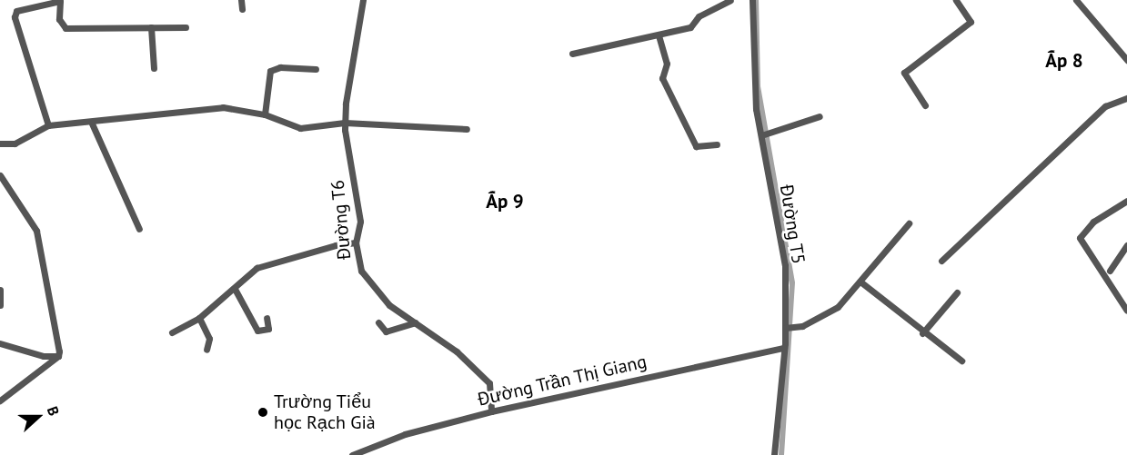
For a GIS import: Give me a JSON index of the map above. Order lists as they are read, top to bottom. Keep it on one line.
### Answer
{"streets":{"street":["Đường T6","Đường T5","Đường Trần Thị Giang"]},"crossings":[["Đường T6","Đường Trần Thị Giang"],["Đường T5","Đường Trần Thị Giang"]],"districts":["Ấp 8","Ấp 9"],"places":["Trường Tiểu học Rạch Già"],"north":"right"}
